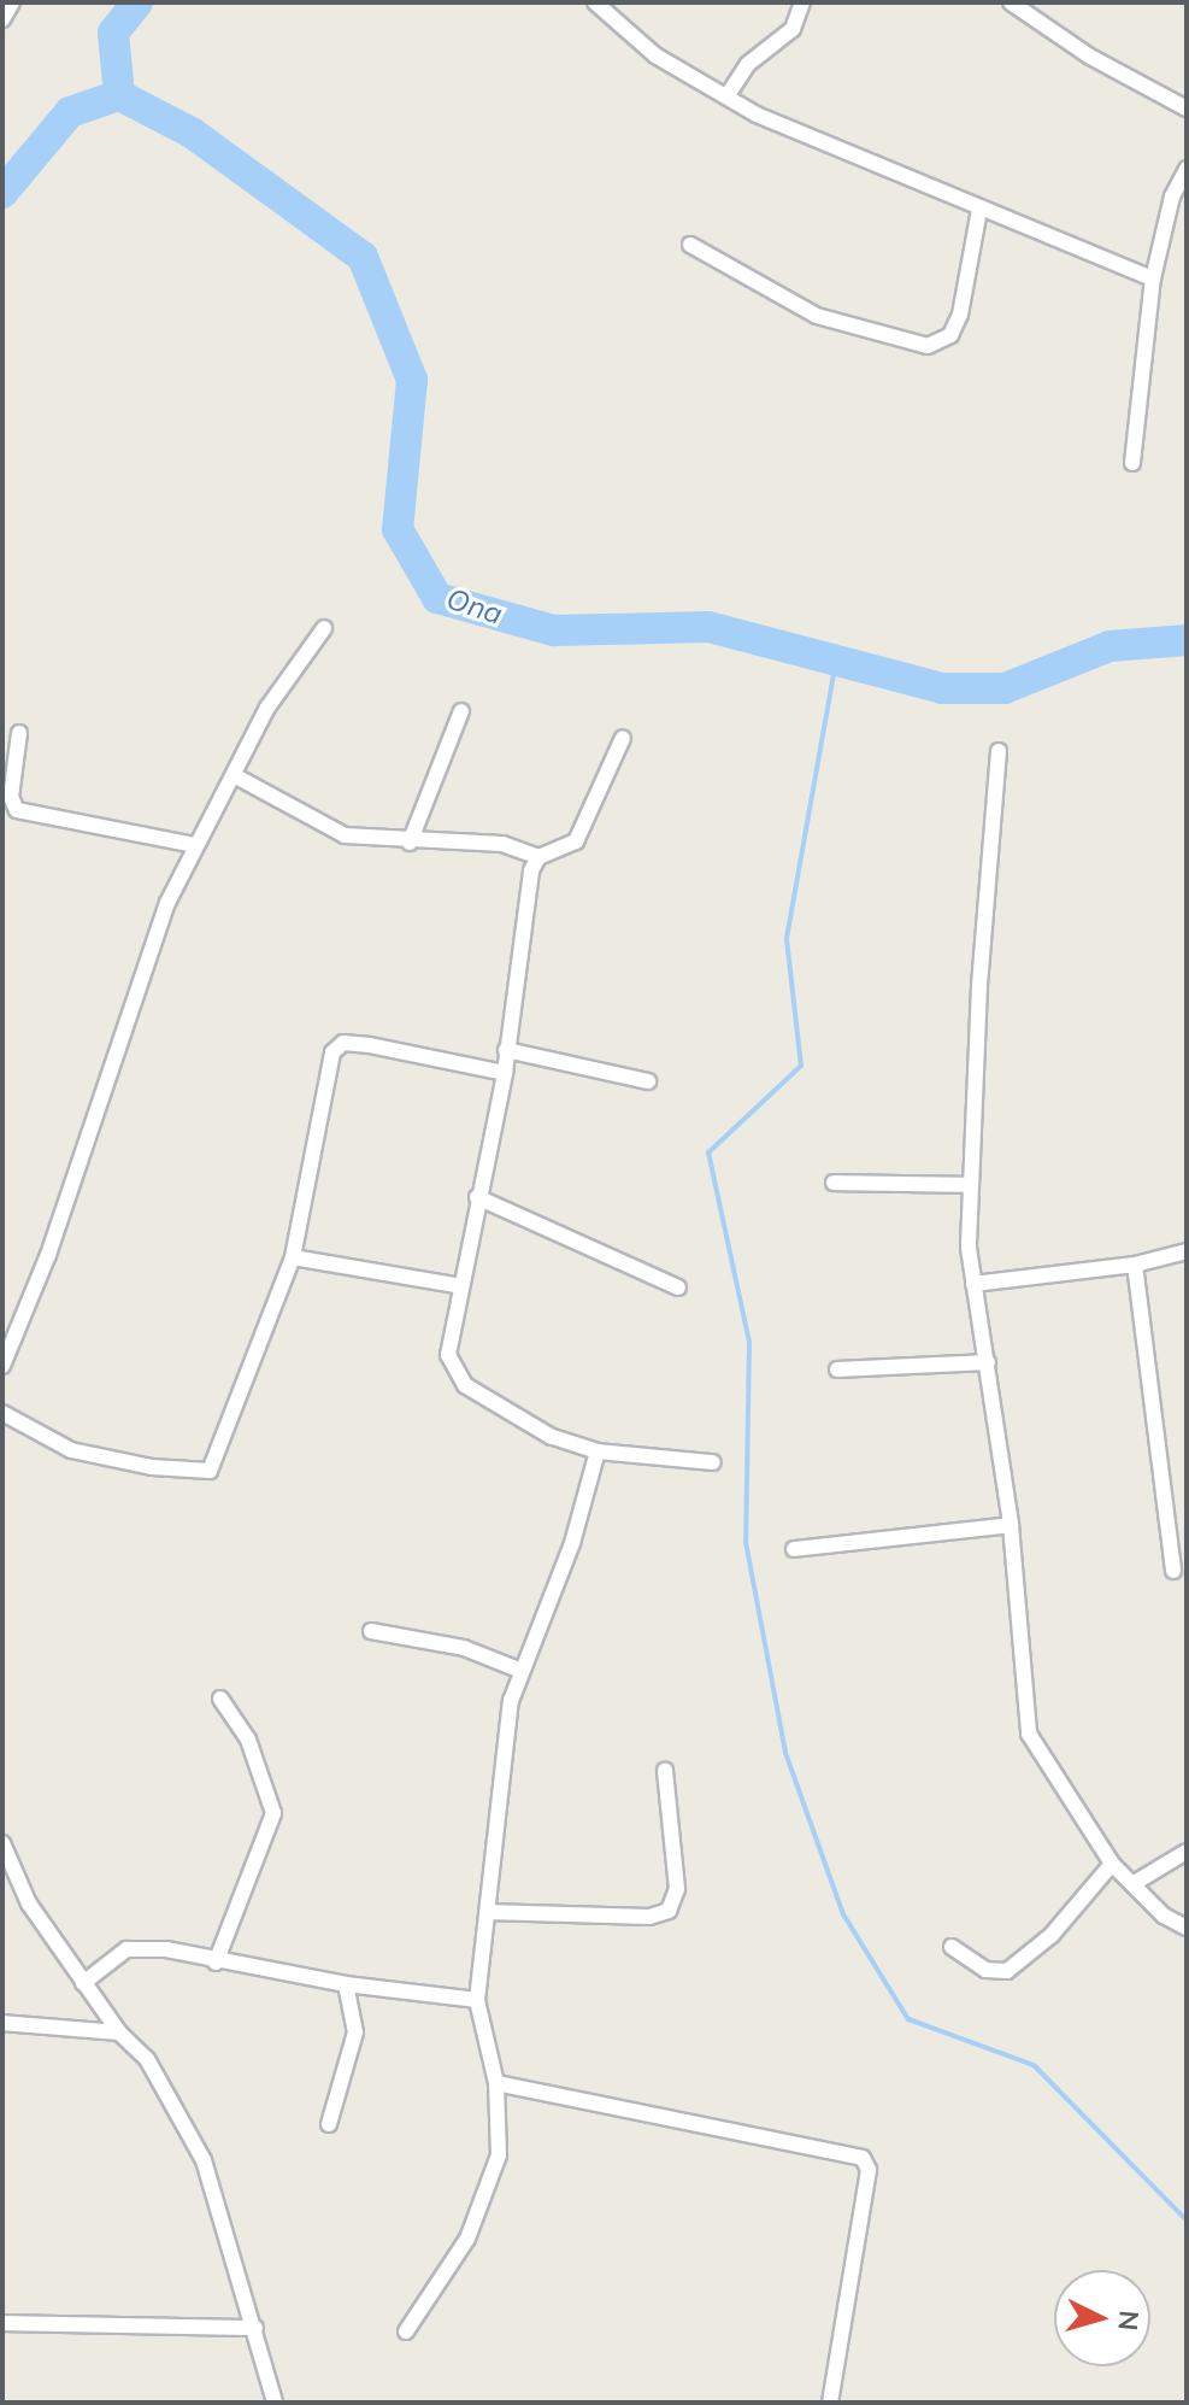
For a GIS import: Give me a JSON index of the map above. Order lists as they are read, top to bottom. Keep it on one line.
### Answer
{"water":["Ona"],"north":"right"}
